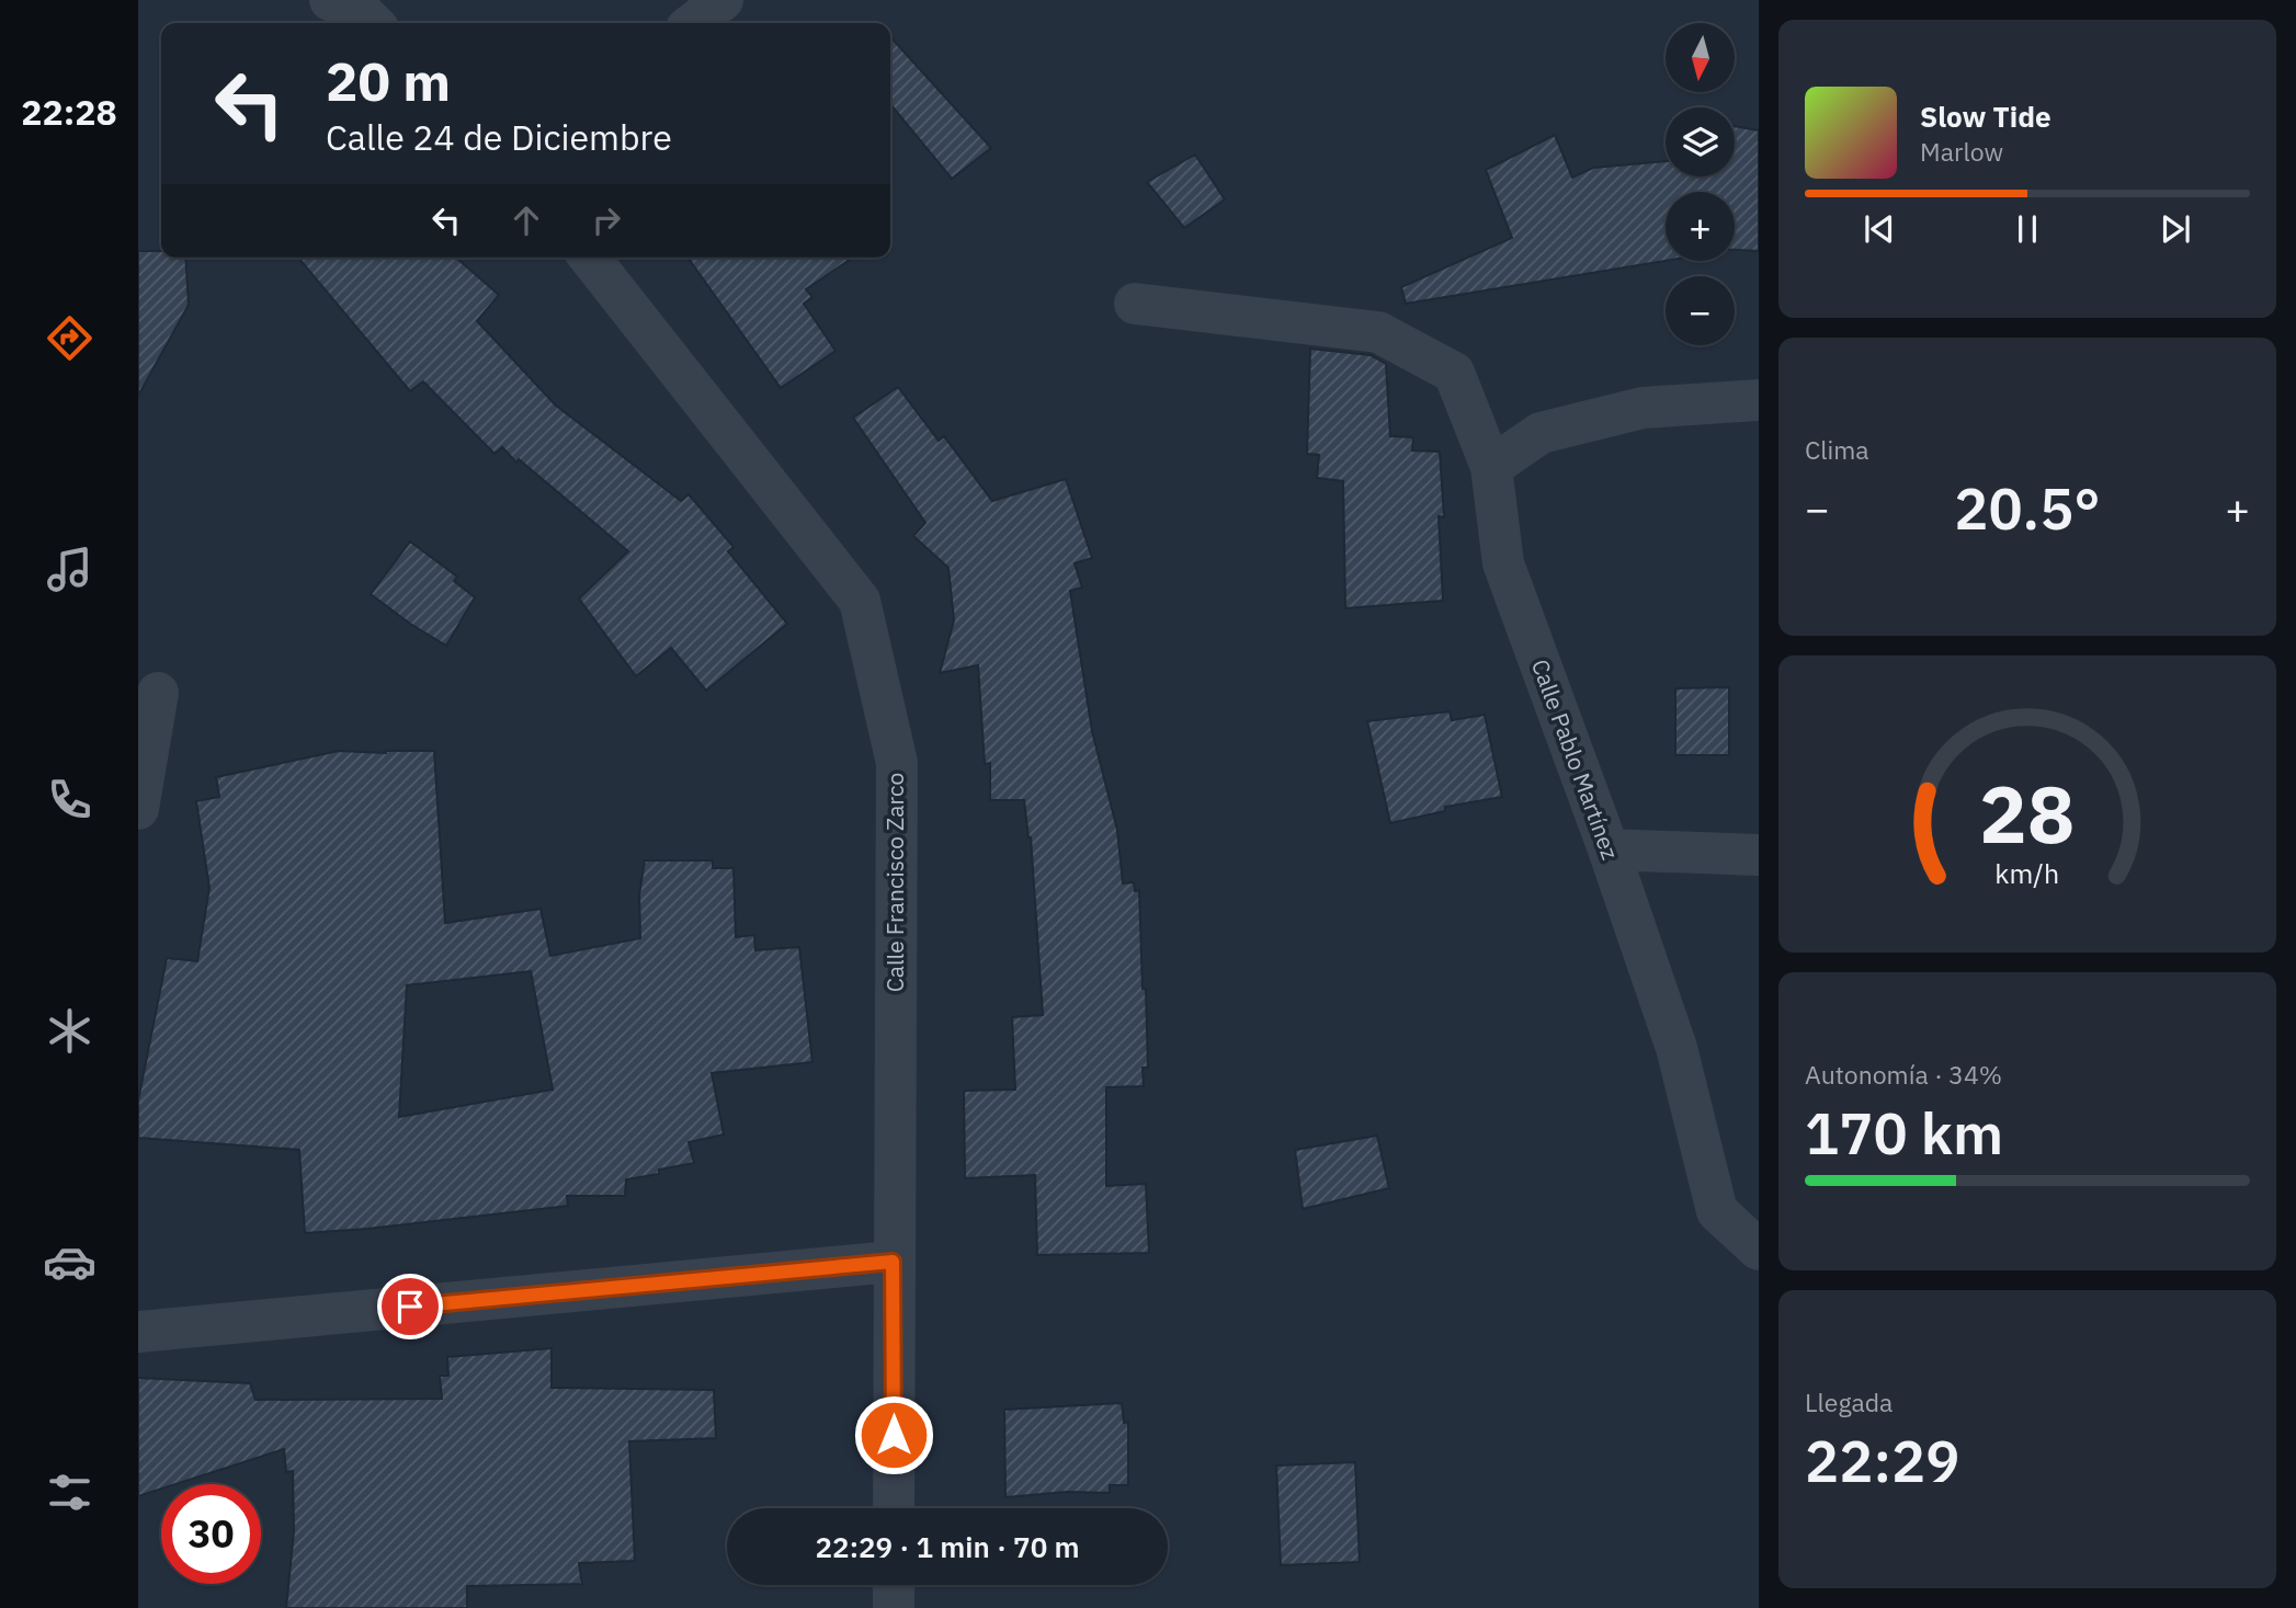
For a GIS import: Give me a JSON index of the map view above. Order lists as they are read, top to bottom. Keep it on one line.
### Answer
{"streets":{"street":["Calle Pablo Martínez","Calle Francisco Zarco"]},"north":"bottom","page":{"tabs":"22:28","map_buttons":["+","−"],"turn":["20 m","Calle 24 de Diciembre"],"song":["Slow Tide","Marlow"],"tile":["Clima",["Autonomía · 34%","170 km"],["Llegada","22:29"]],"heat":["−","20.5°","+"],"limit":"30","trip":"22:29 · 1 min · 70 m","gauge":["28","km/h"]}}
